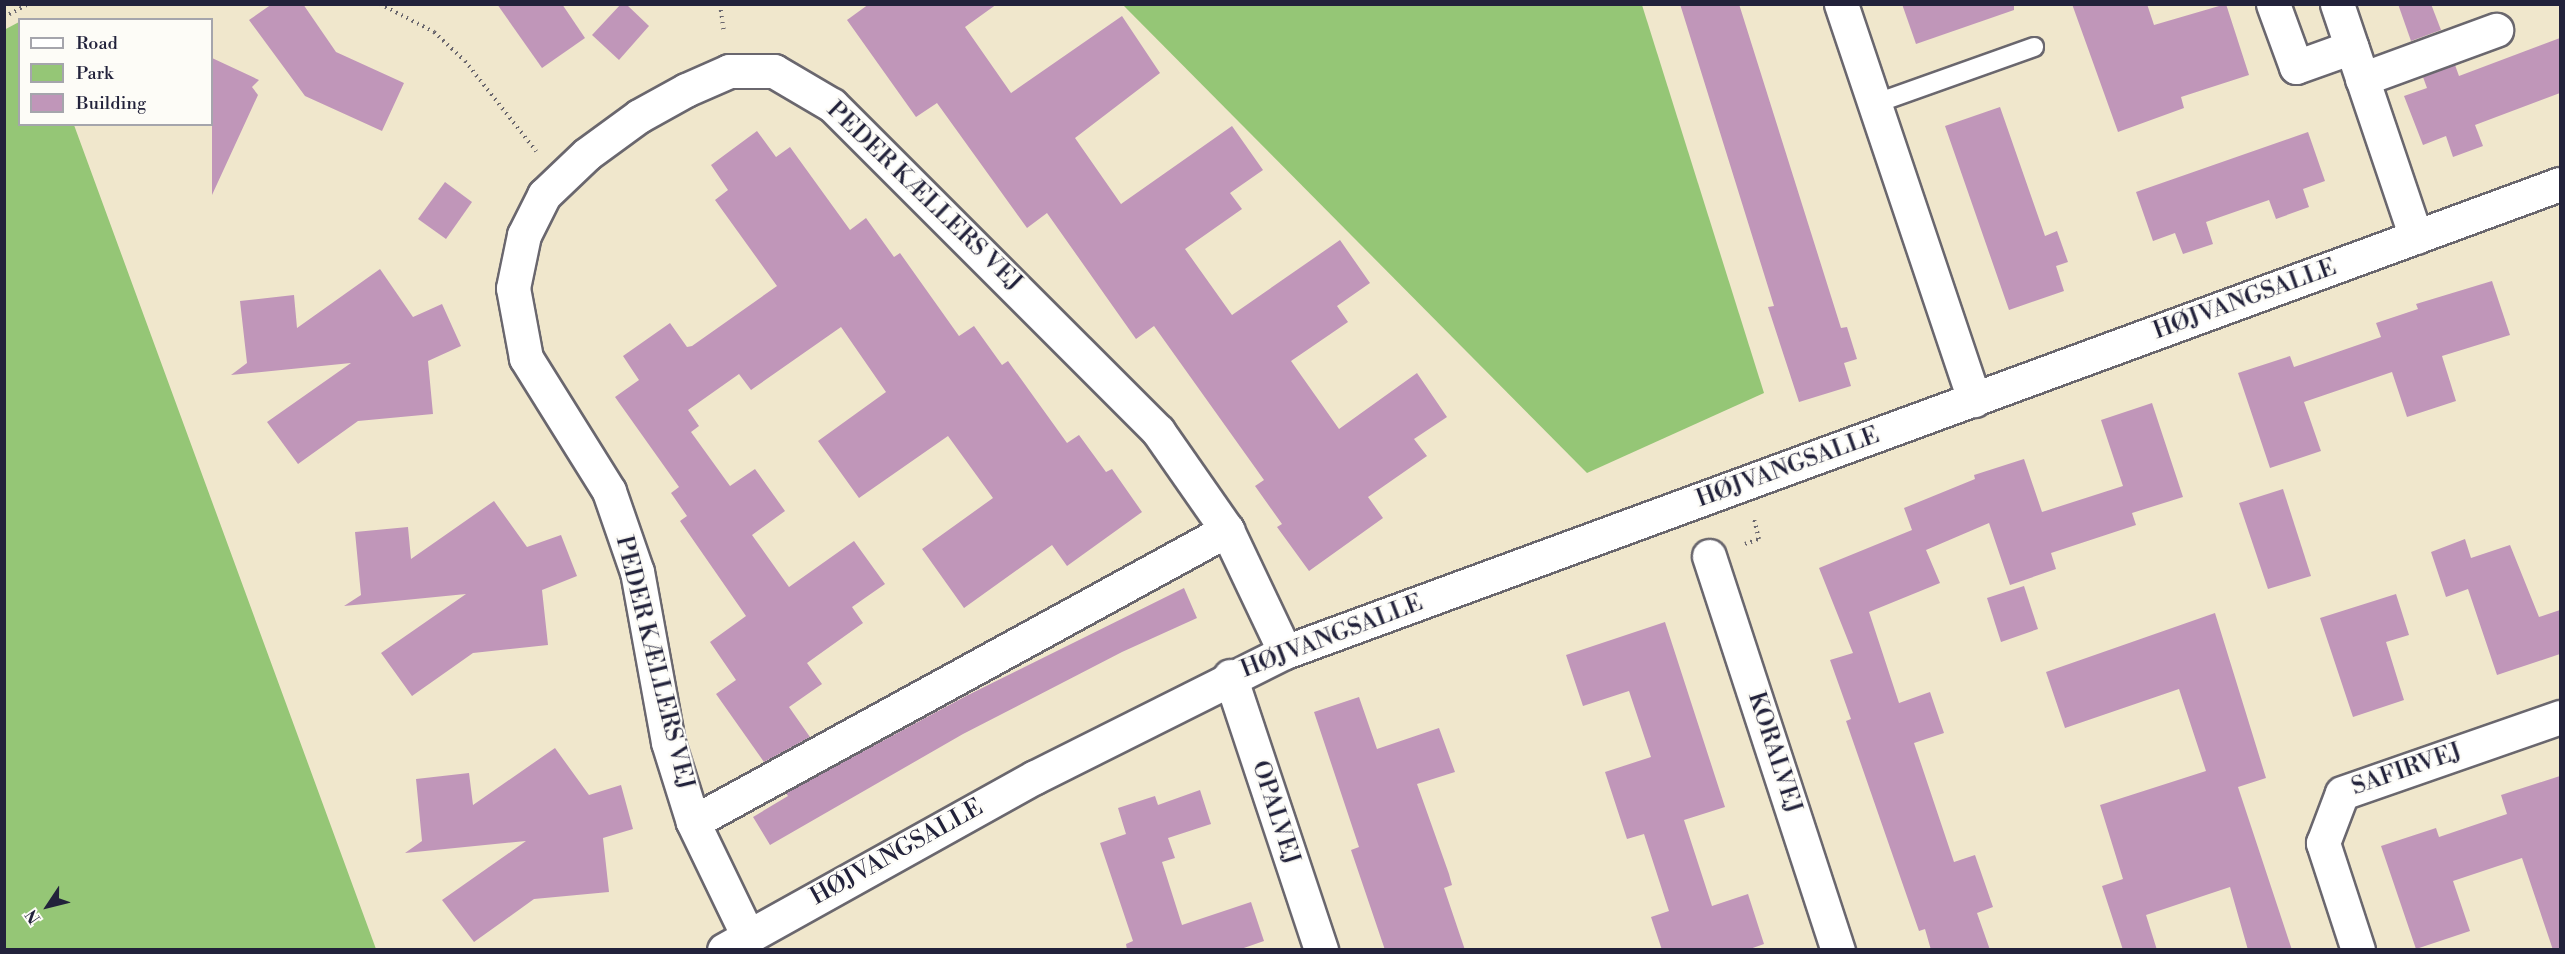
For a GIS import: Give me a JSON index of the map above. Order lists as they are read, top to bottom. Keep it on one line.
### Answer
{"streets":{"street":["PEDER KÆLLERS VEJ","HØJVANGSALLE","KORALVEJ","SAFIRVEJ","OPALVEJ"]},"crossings":[["PEDER KÆLLERS VEJ","HØJVANGSALLE"],["HØJVANGSALLE","OPALVEJ"]],"legend":["Road","Park","Building"],"north":"bottom left"}
